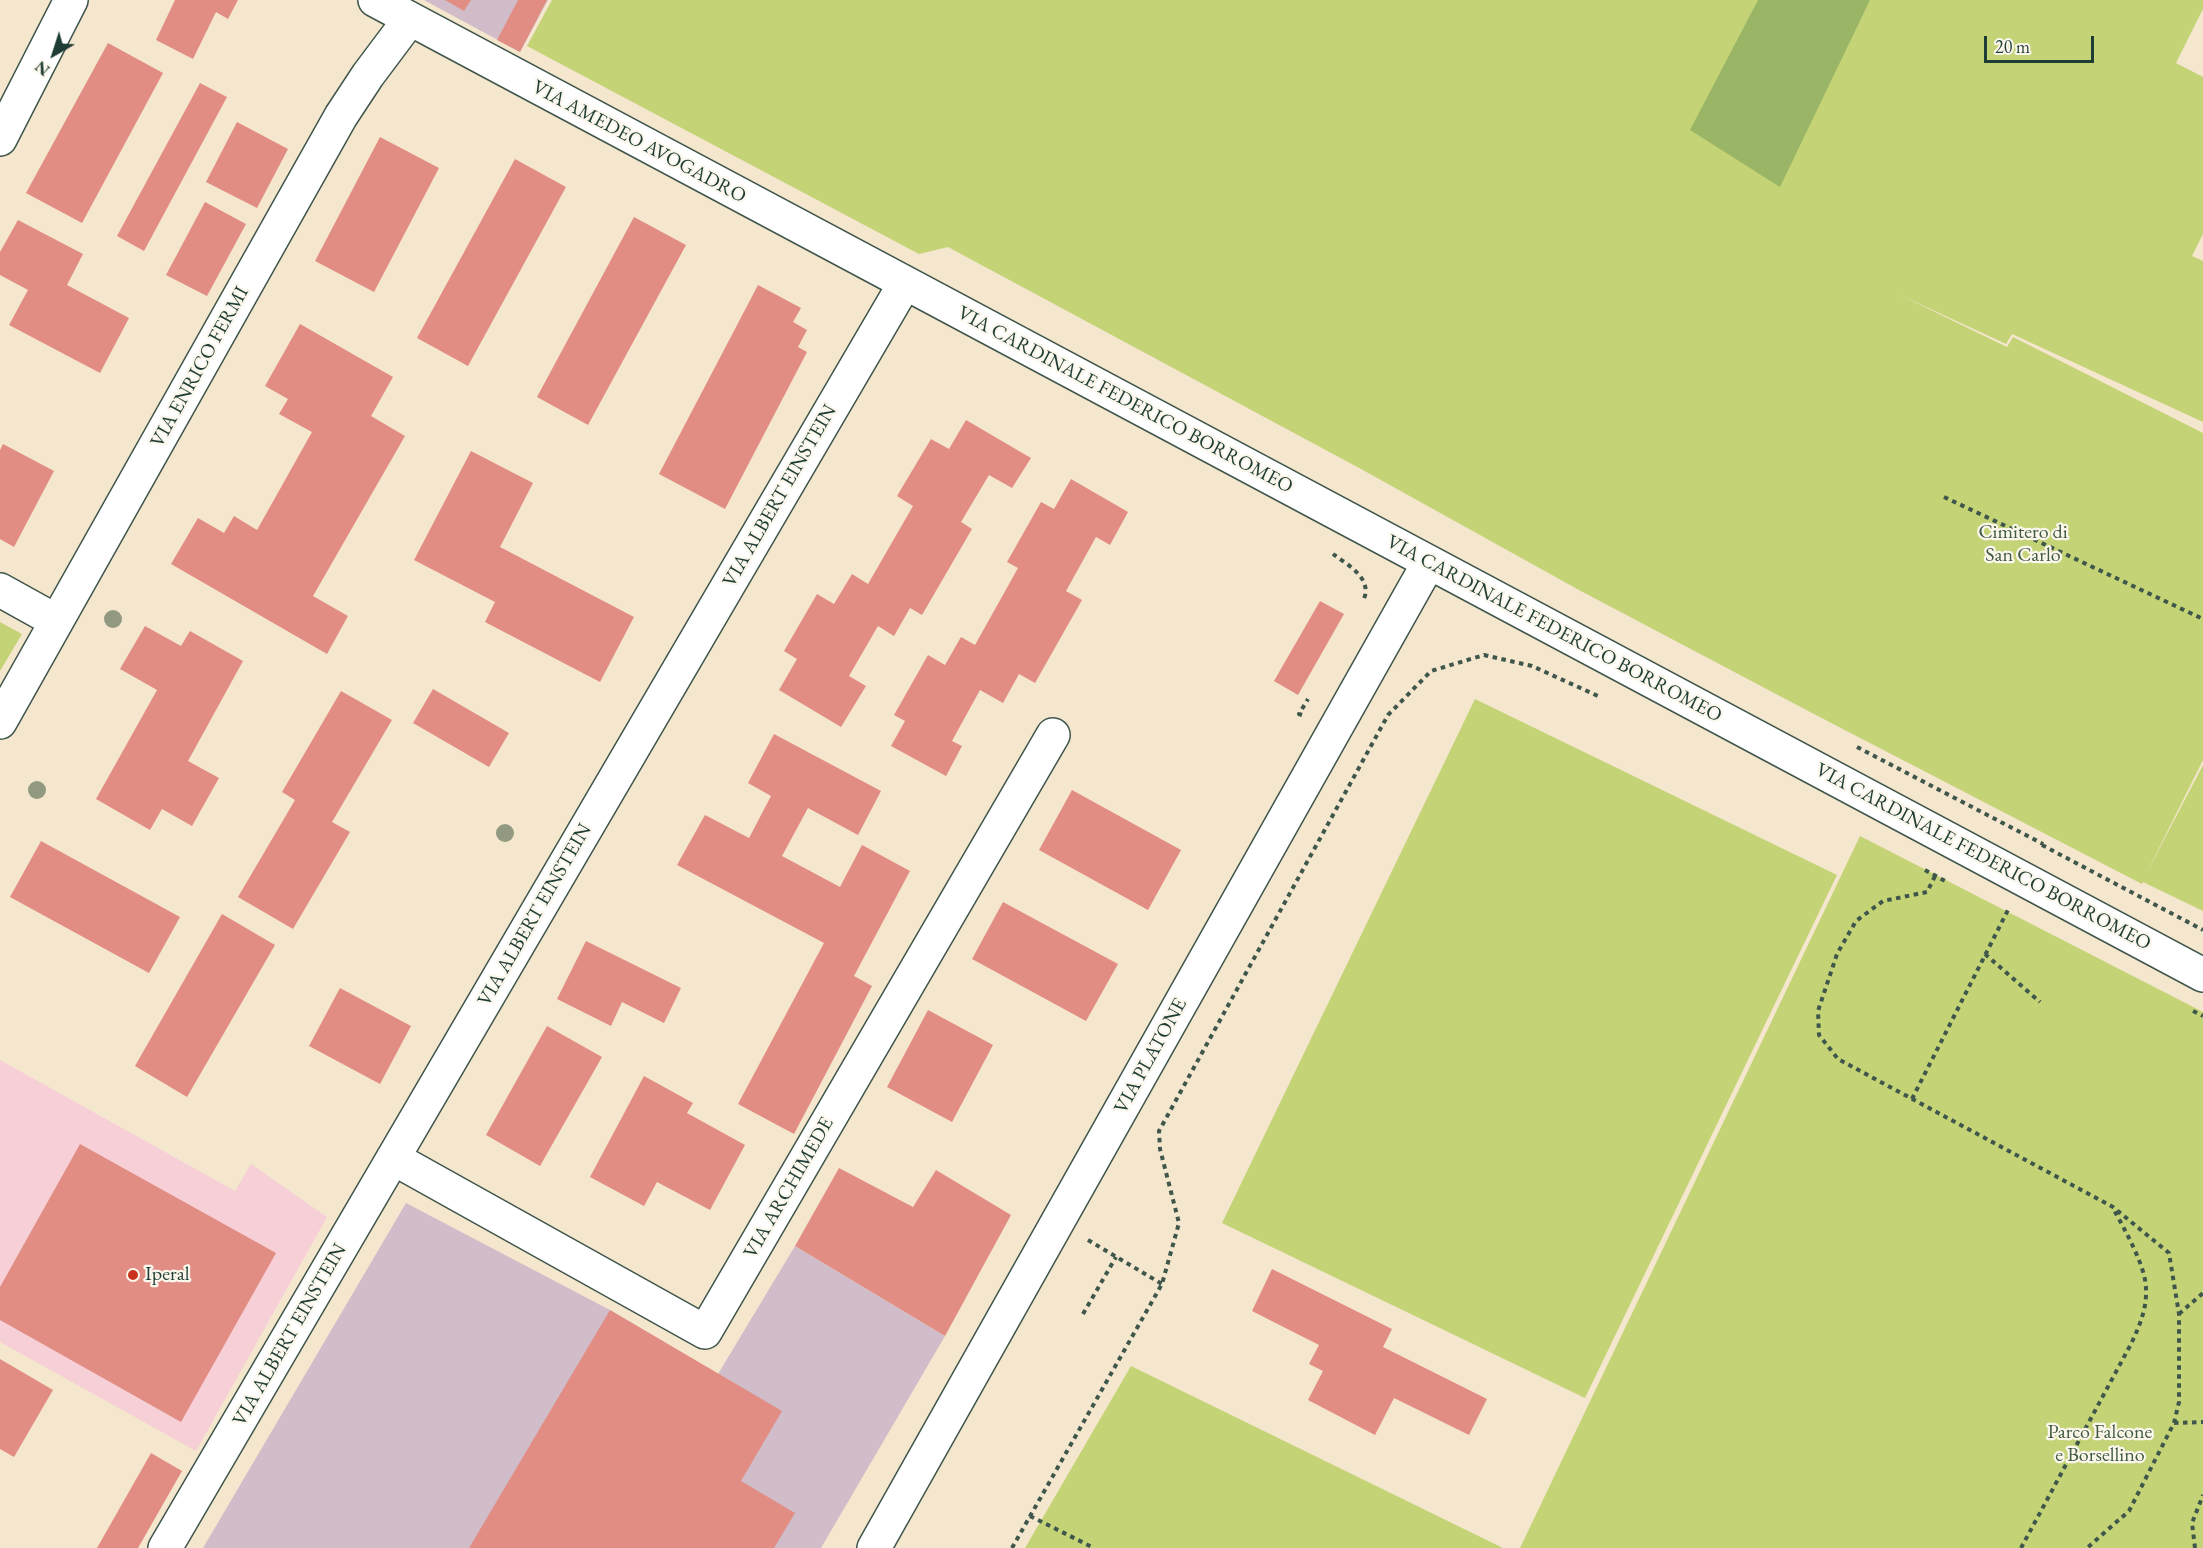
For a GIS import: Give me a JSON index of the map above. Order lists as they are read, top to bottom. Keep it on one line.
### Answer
{"streets":{"street":["VIA AMEDEO AVOGADRO","VIA ENRICO FERMI","VIA CARDINALE FEDERICO BORROMEO","VIA ALBERT EINSTEIN","VIA PLATONE","VIA ARCHIMEDE"]},"crossings":[["VIA AMEDEO AVOGADRO","VIA ENRICO FERMI"],["VIA AMEDEO AVOGADRO","VIA CARDINALE FEDERICO BORROMEO"],["VIA AMEDEO AVOGADRO","VIA ALBERT EINSTEIN"],["VIA CARDINALE FEDERICO BORROMEO","VIA ALBERT EINSTEIN"],["VIA CARDINALE FEDERICO BORROMEO","VIA PLATONE"],["VIA ALBERT EINSTEIN","VIA ARCHIMEDE"]],"parks":["Cimitero di San Carlo","Parco Falcone e Borsellino"],"places":["Iperal"],"scale_bar":"20 m","north":"bottom left"}
